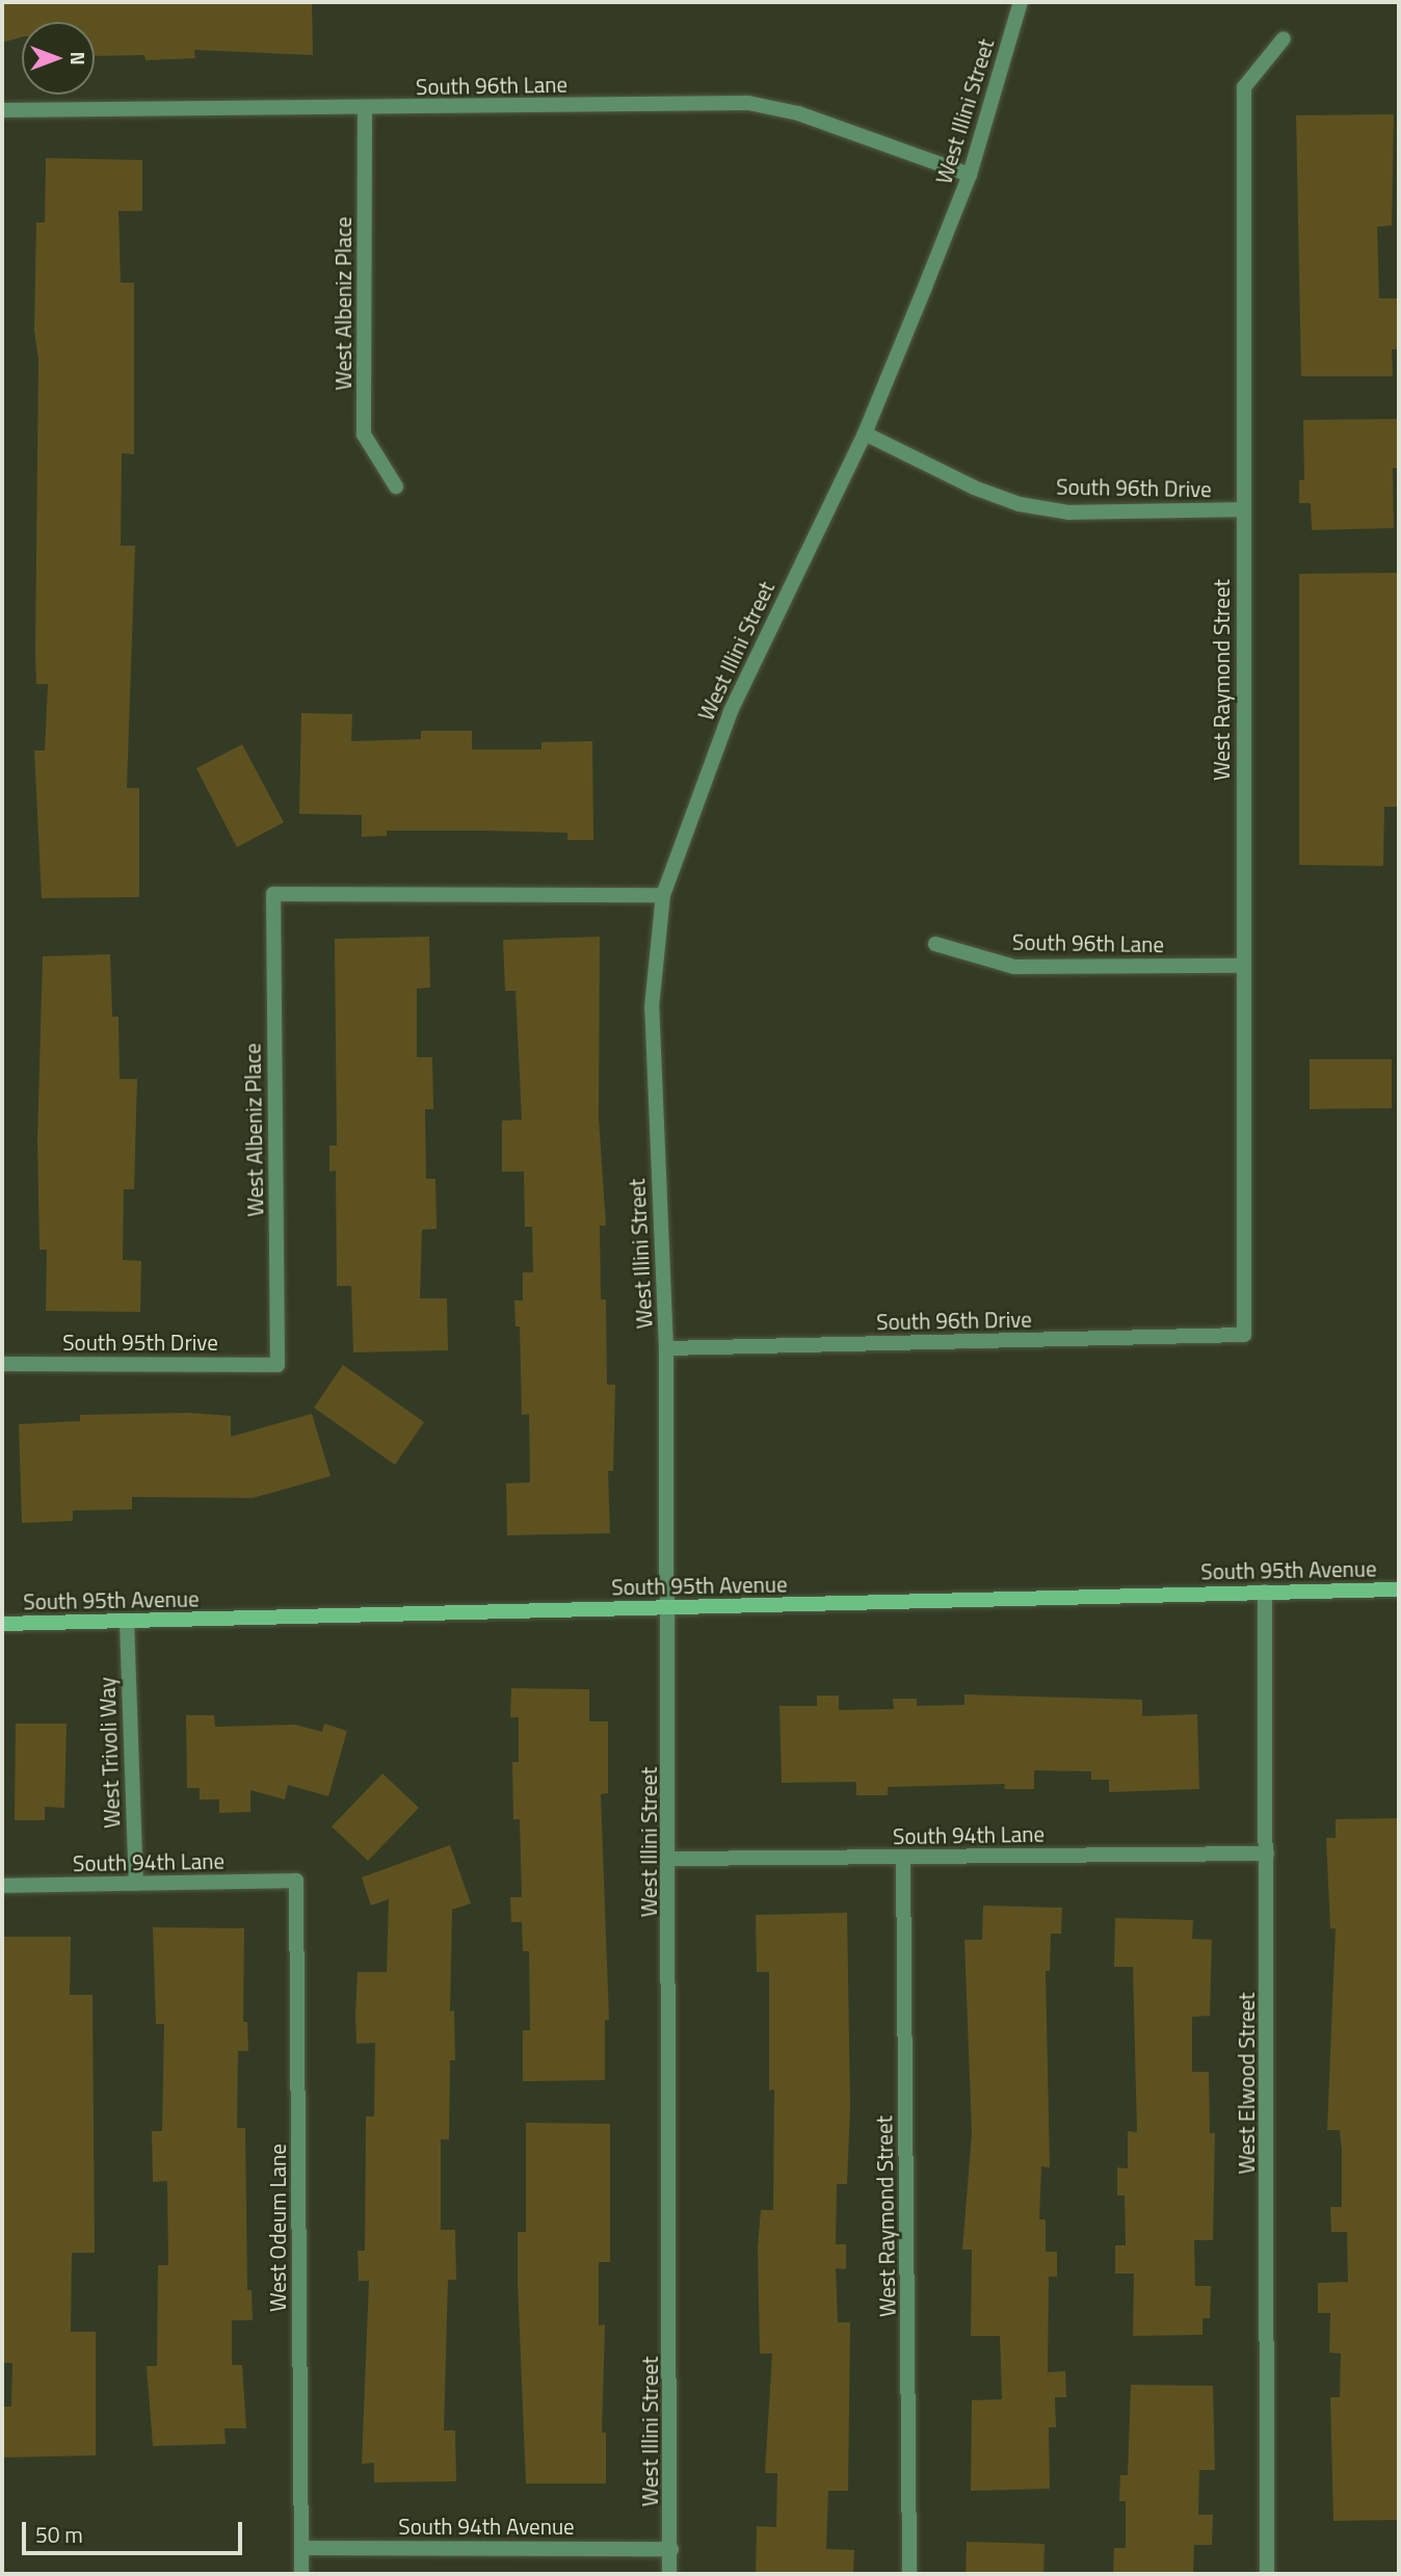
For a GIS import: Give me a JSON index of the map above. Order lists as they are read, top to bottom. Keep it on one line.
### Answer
{"streets":{"street":["South 96th Lane","West Illini Street","West Albeniz Place","South 96th Drive","West Raymond Street","South 95th Drive","South 95th Avenue","West Trivoli Way","South 94th Lane","West Elwood Street","West Odeum Lane","South 94th Avenue"]},"crossings":[["South 96th Lane","West Illini Street"],["South 96th Lane","West Albeniz Place"],["South 96th Lane","West Raymond Street"],["West Illini Street","West Albeniz Place"],["West Illini Street","South 96th Drive"],["West Illini Street","South 95th Avenue"],["West Illini Street","South 94th Lane"],["West Illini Street","South 94th Avenue"],["West Albeniz Place","South 95th Drive"],["South 96th Drive","West Raymond Street"],["West Raymond Street","South 94th Lane"],["South 95th Avenue","West Trivoli Way"],["South 95th Avenue","West Elwood Street"],["West Trivoli Way","South 94th Lane"],["South 94th Lane","West Elwood Street"],["South 94th Lane","West Odeum Lane"],["West Odeum Lane","South 94th Avenue"]],"scale_bar":"50 m","north":"right"}
